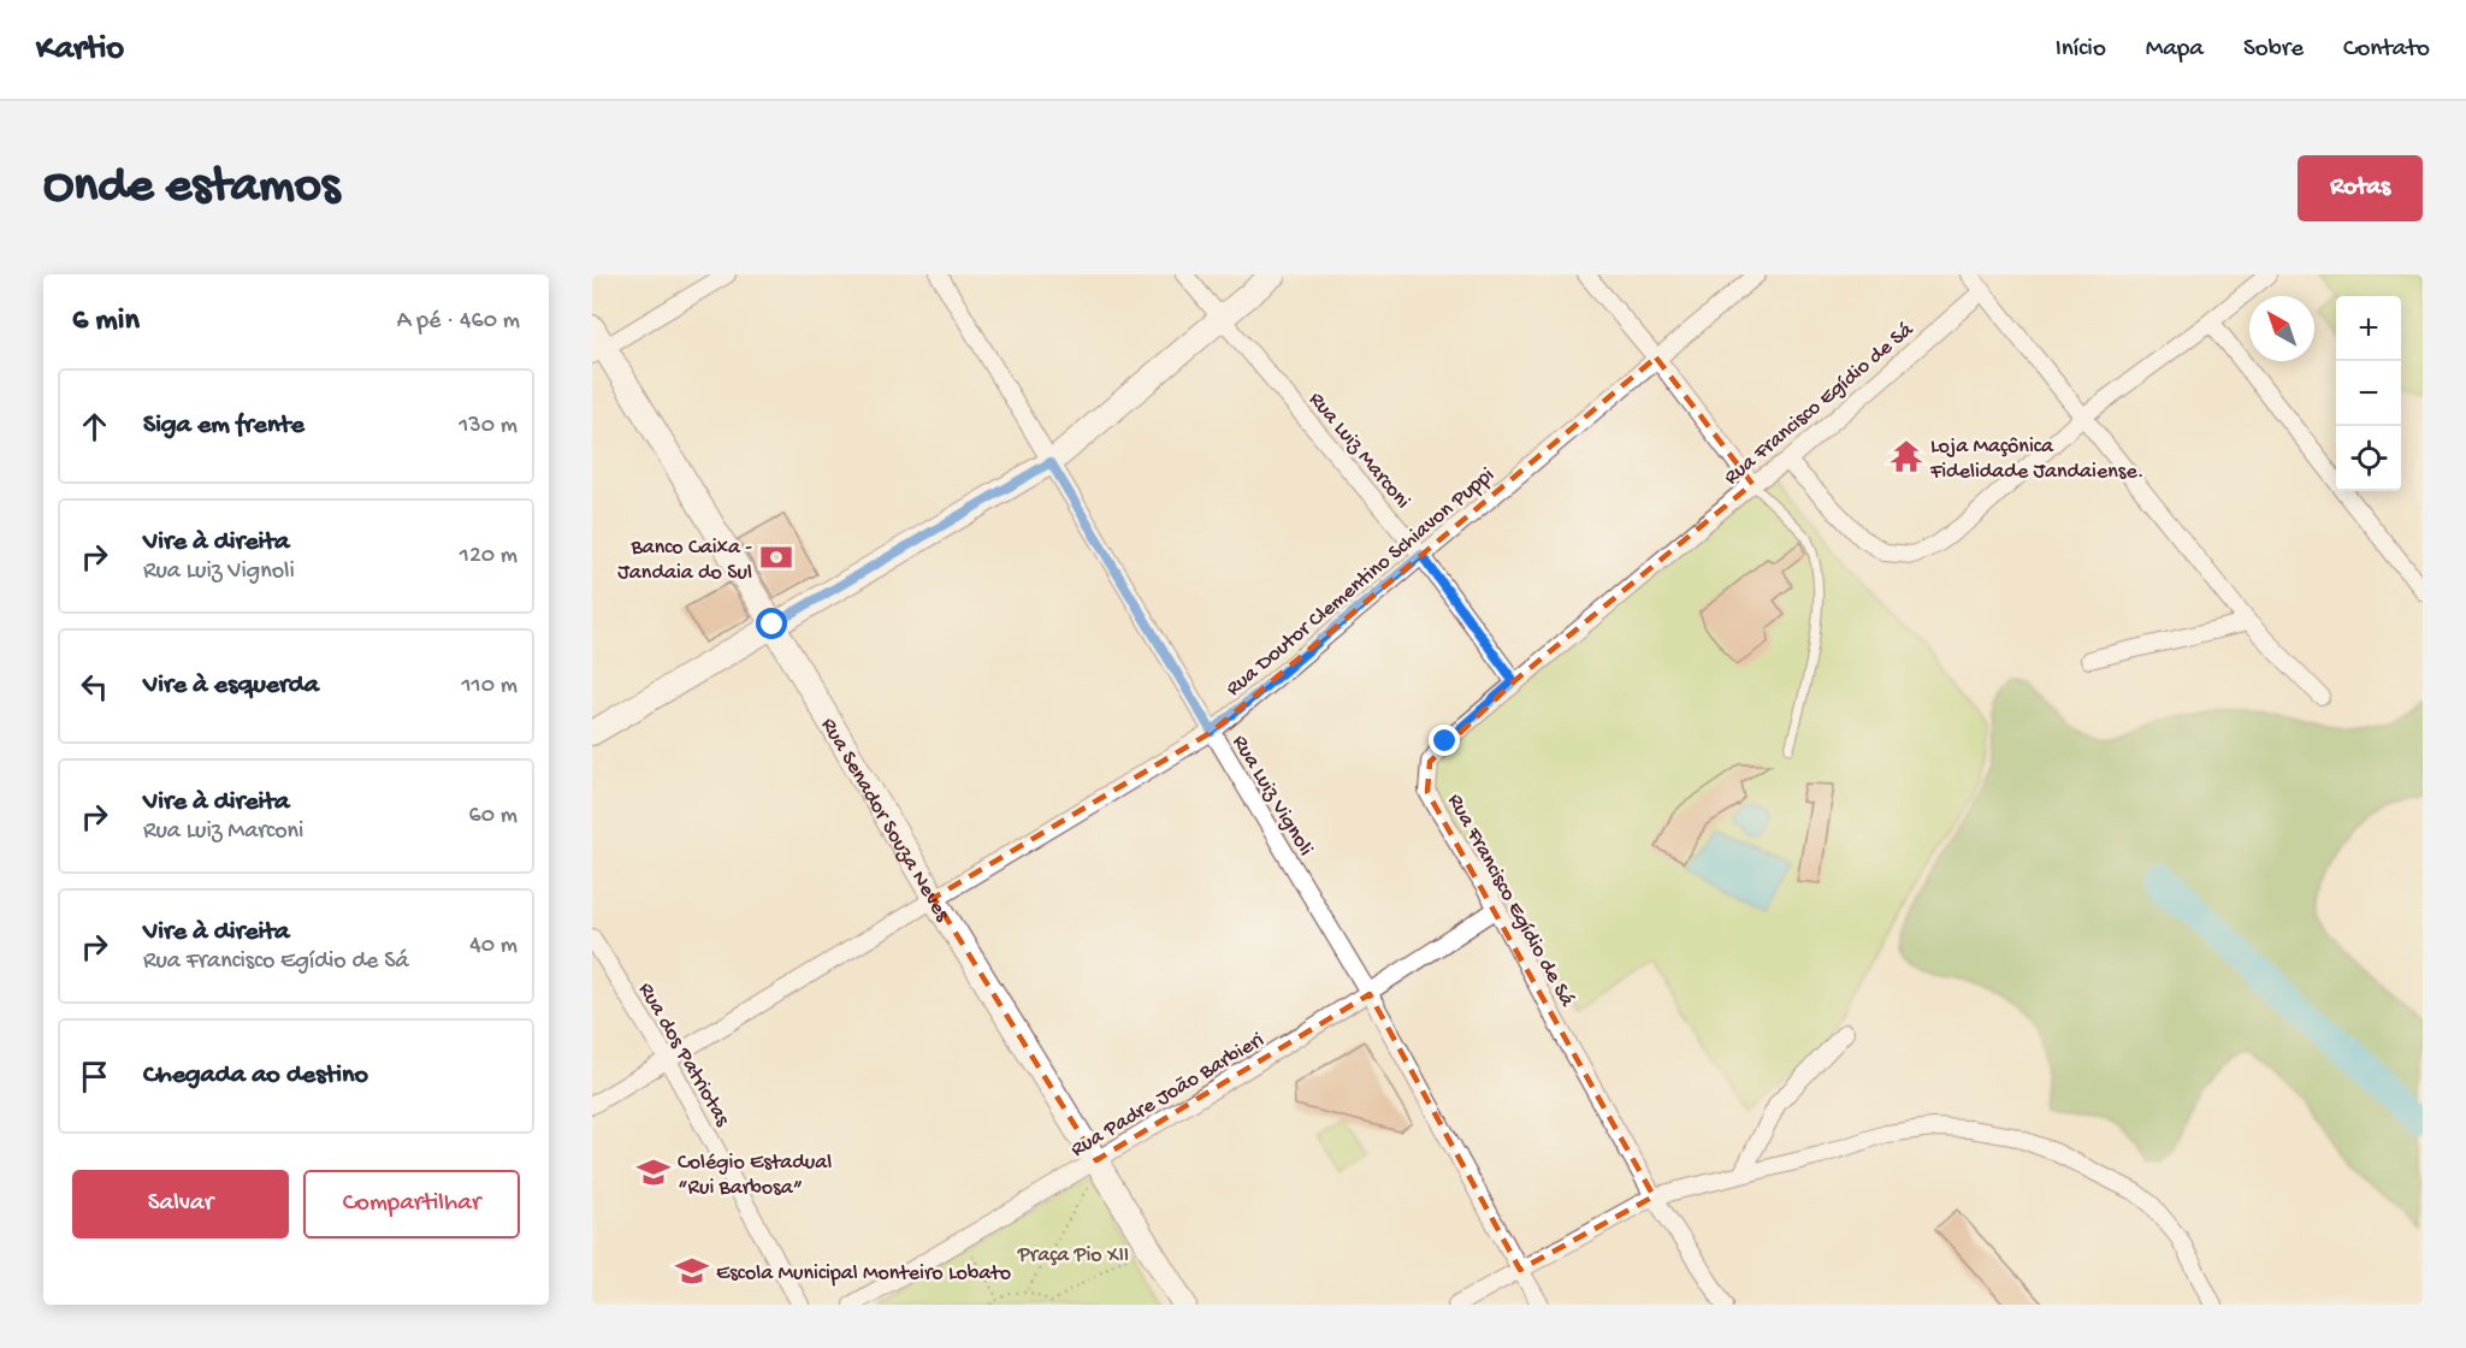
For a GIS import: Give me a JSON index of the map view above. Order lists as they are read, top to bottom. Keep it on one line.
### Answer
{"streets":{"street":["Rua Francisco Egídio de Sá","Rua Luiz Marconi","Rua Doutor Clementino Schiavon Puppi","Rua Luiz Vignoli","Rua Senador Souza Neves","Rua dos Patriotas","Rua Padre João Barbieri"]},"crossings":[["Rua Francisco Egídio de Sá","Rua Luiz Marconi"],["Rua Francisco Egídio de Sá","Rua Padre João Barbieri"],["Rua Luiz Marconi","Rua Doutor Clementino Schiavon Puppi"],["Rua Doutor Clementino Schiavon Puppi","Rua Luiz Vignoli"],["Rua Doutor Clementino Schiavon Puppi","Rua Senador Souza Neves"],["Rua Doutor Clementino Schiavon Puppi","Rua dos Patriotas"],["Rua Luiz Vignoli","Rua Padre João Barbieri"],["Rua Senador Souza Neves","Rua Padre João Barbieri"]],"parks":["Praça Pio XII"],"places":{"temple":["Loja Maçônica Fidelidade Jandaiense."],"bank":["Banco Caixa - Jandaia do Sul"],"school or university":["Colégio Estadual “Rui Barbosa”","Escola Municipal Monteiro Lobato"]},"north":"top left","page":{"header":"Kartio","nav":["Início","Mapa","Sobre","Contato"],"buttons":["Rotas",["Salvar","Compartilhar"]],"title":"Onde estamos","heading":["6 min","A pé · 460 m"],"map_buttons":["+","−"],"list":[["Siga em frente","130 m"],["Vire à direita","Rua Luiz Vignoli","120 m"],["Vire à esquerda","110 m"],["Vire à direita","Rua Luiz Marconi","60 m"],["Vire à direita","Rua Francisco Egídio de Sá","40 m"],"Chegada ao destino"]}}
